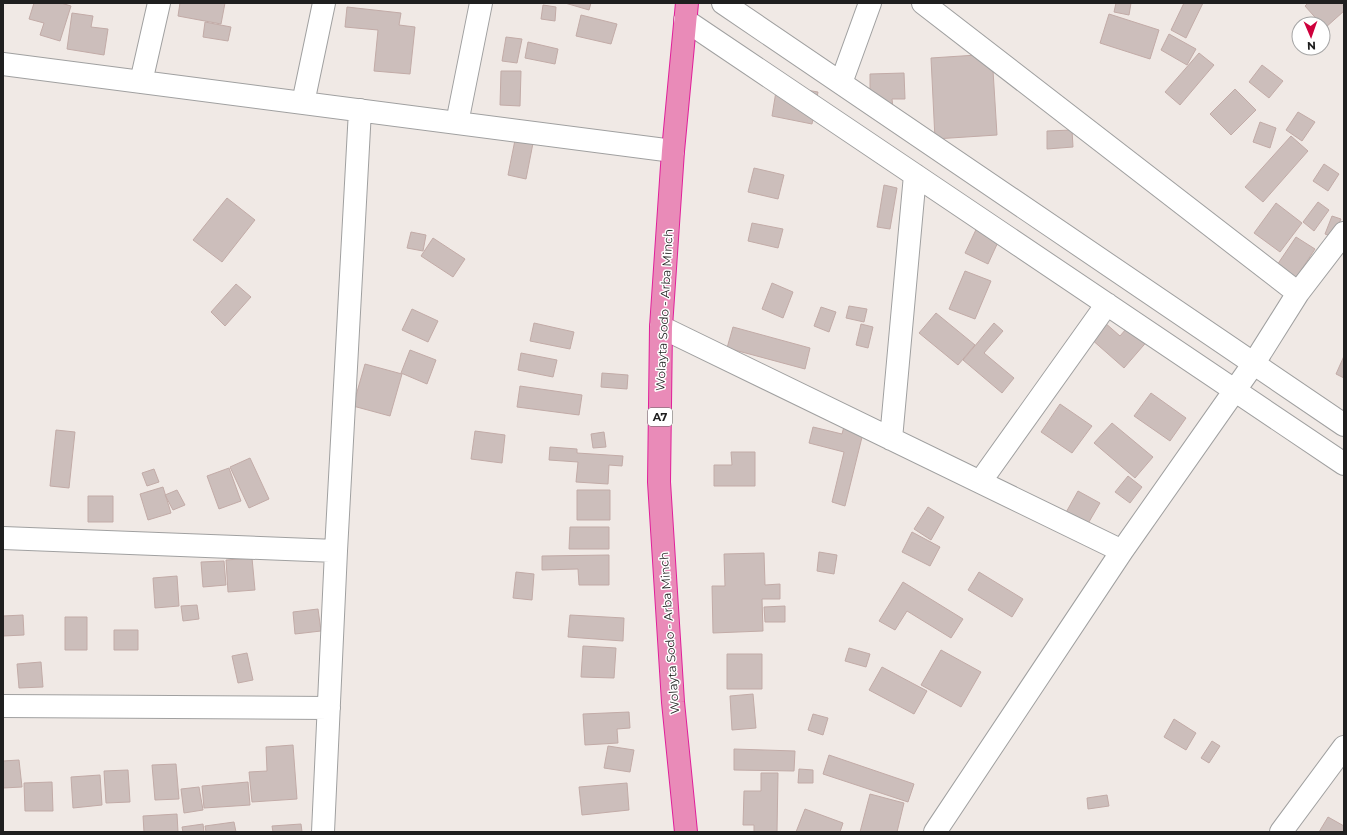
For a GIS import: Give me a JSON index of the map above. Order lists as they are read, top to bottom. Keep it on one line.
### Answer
{"streets":{"highway":["Wolayta Sodo - Arba Minch","A7"]},"north":"bottom"}
